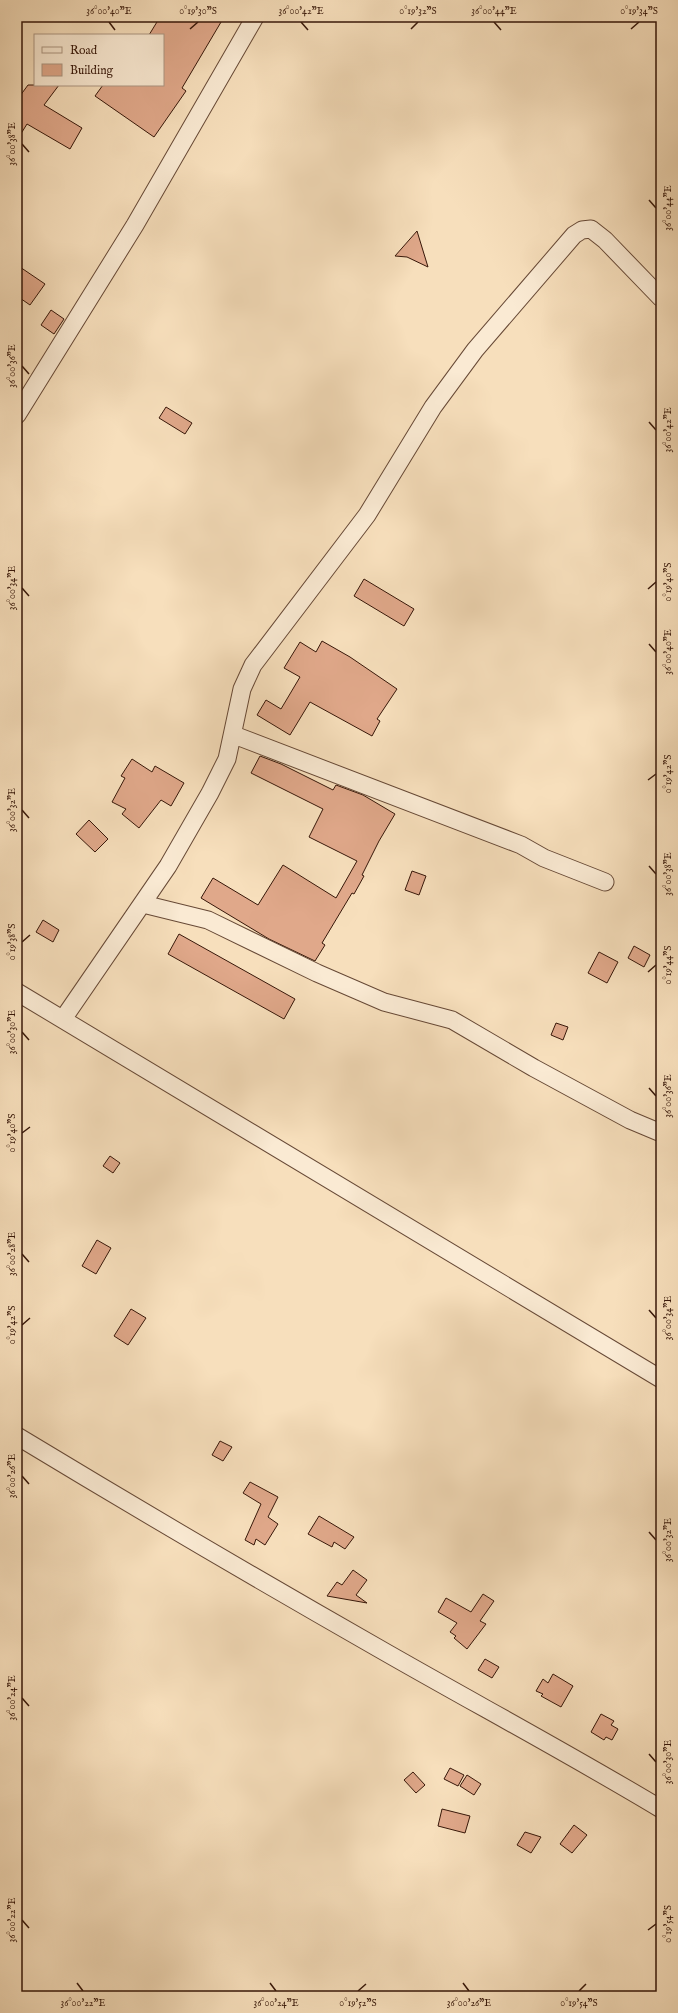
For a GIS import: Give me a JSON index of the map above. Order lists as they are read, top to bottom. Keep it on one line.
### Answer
{"legend":["Road","Building"],"coordinates":["36°00'40\"E","0°19'30\"S","36°00'42\"E","0°19'32\"S","36°00'44\"E","0°19'34\"S","36°00'38\"E","36°00'36\"E","0°19'40\"S","36°00'34\"E","0°19'42\"S","36°00'32\"E","0°19'38\"S","0°19'44\"S","36°00'30\"E","36°00'28\"E","36°00'26\"E","36°00'24\"E","36°00'22\"E","0°19'54\"S","0°19'52\"S"]}
